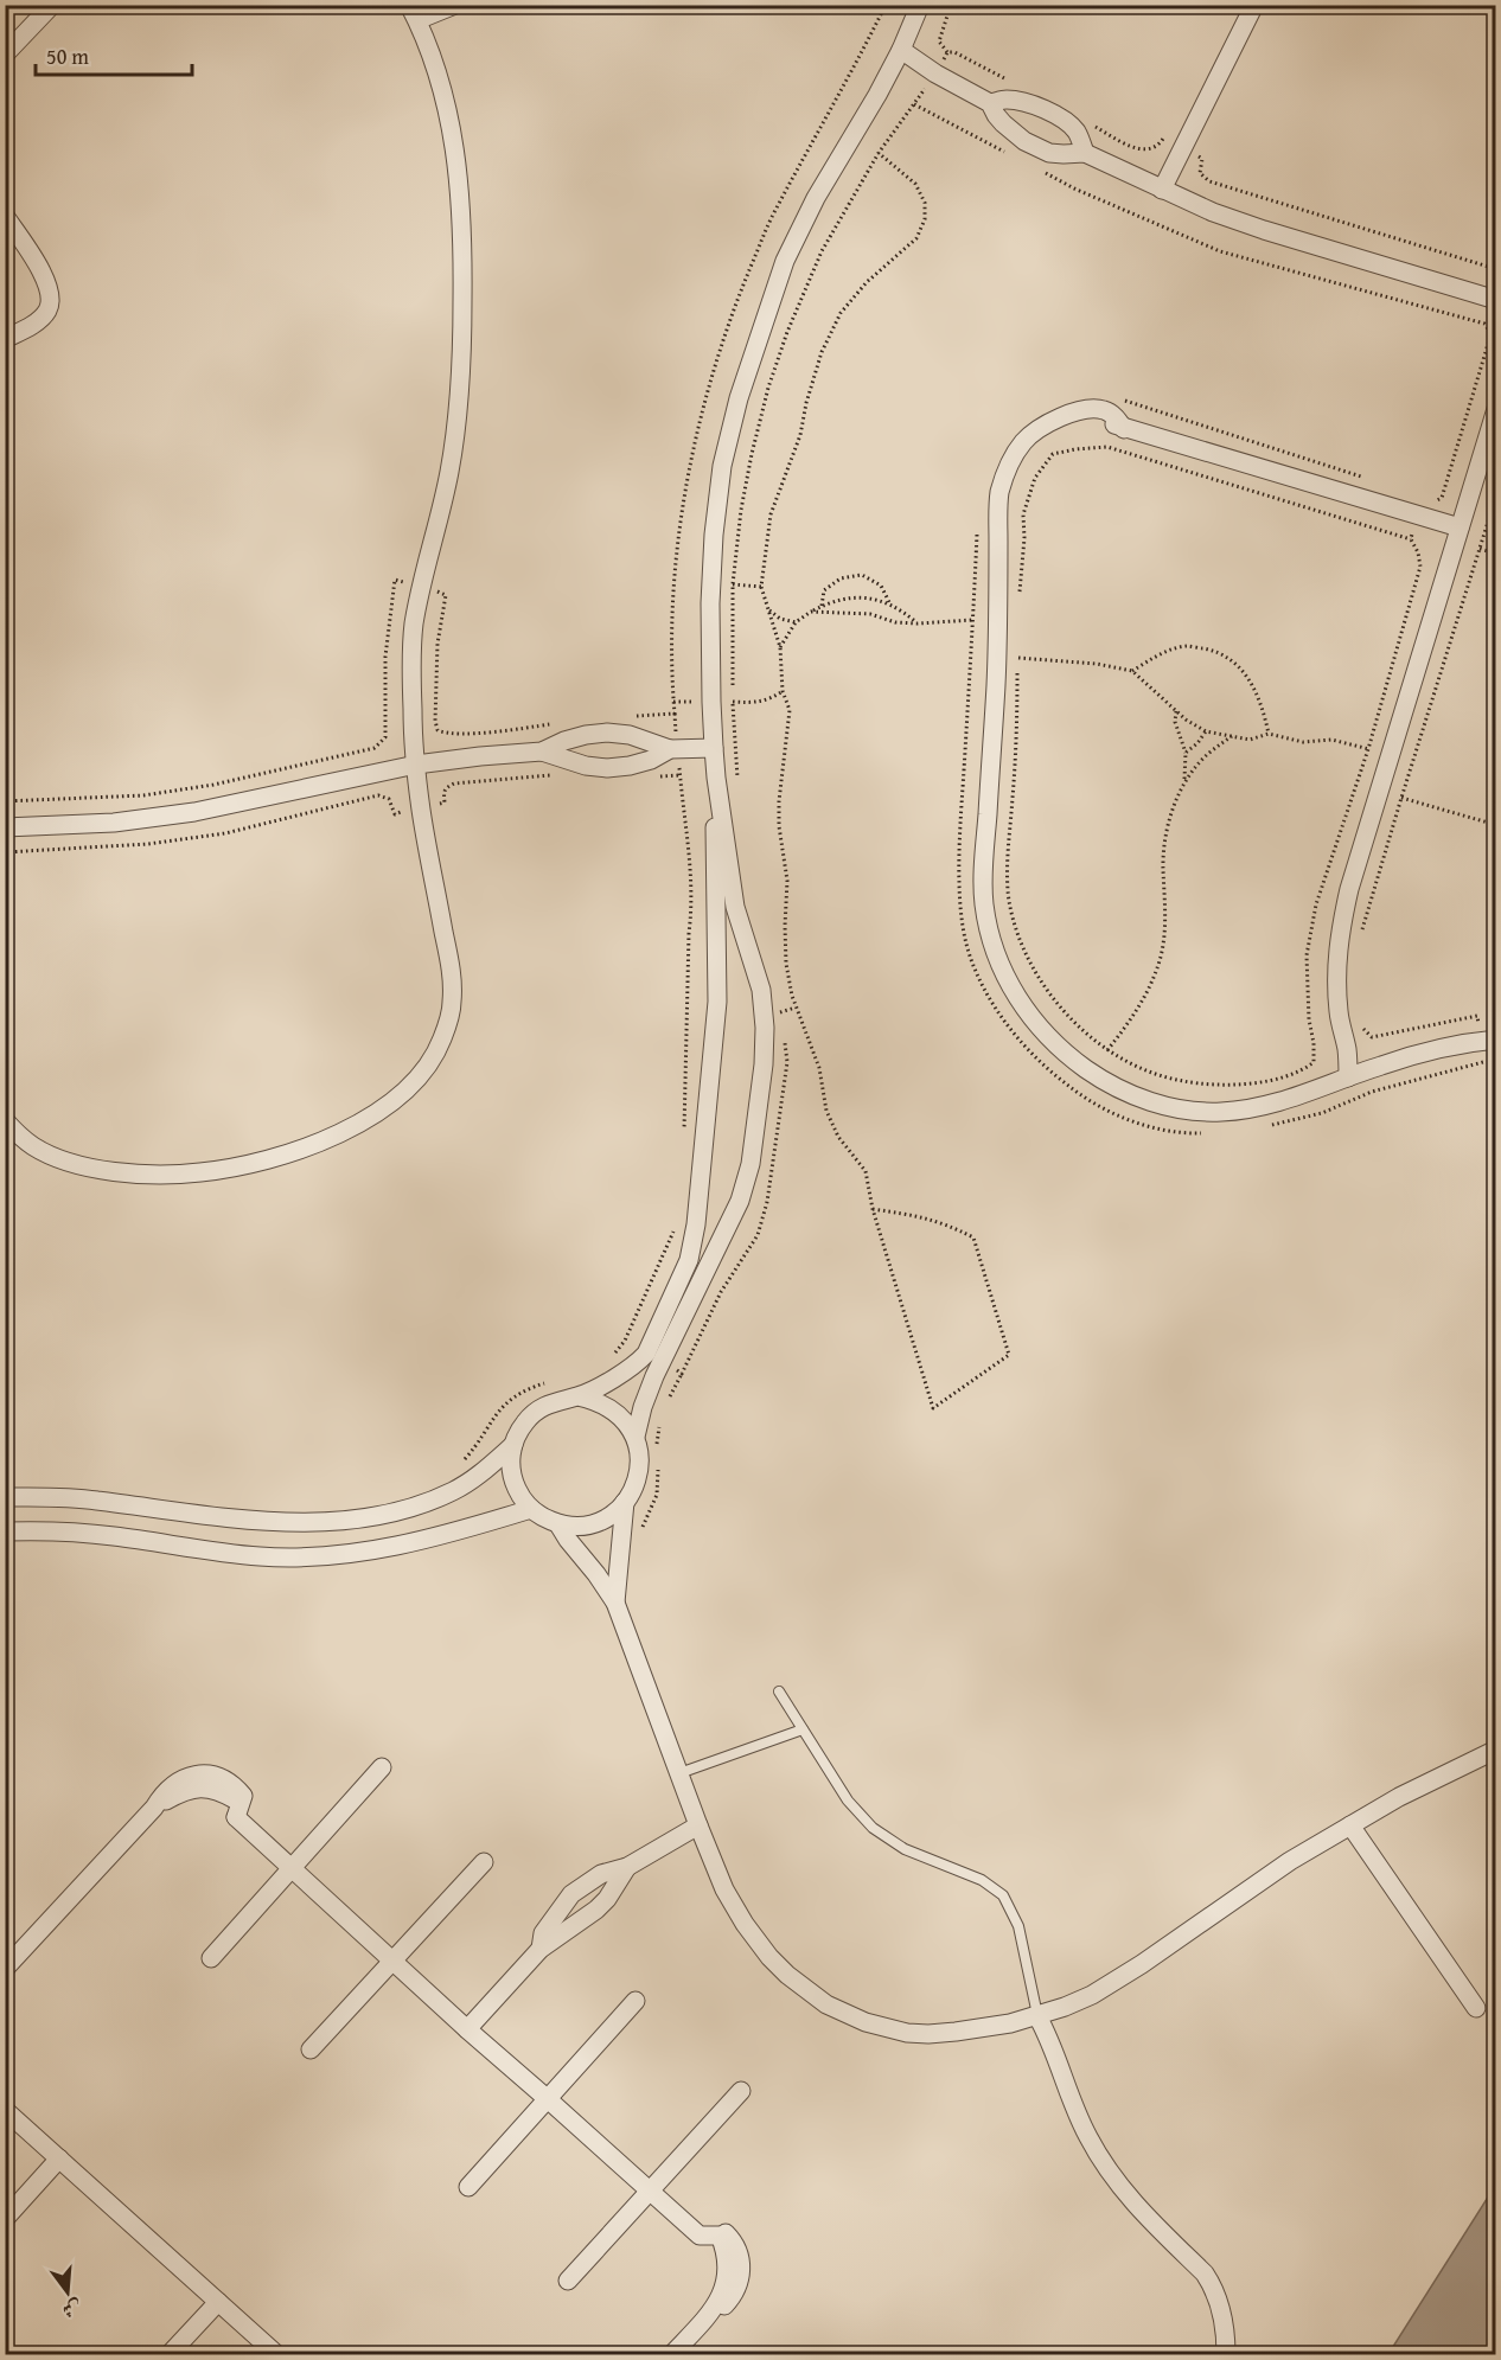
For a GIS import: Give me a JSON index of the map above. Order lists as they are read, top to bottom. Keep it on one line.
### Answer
{"scale_bar":"50 m","north":"bottom"}
